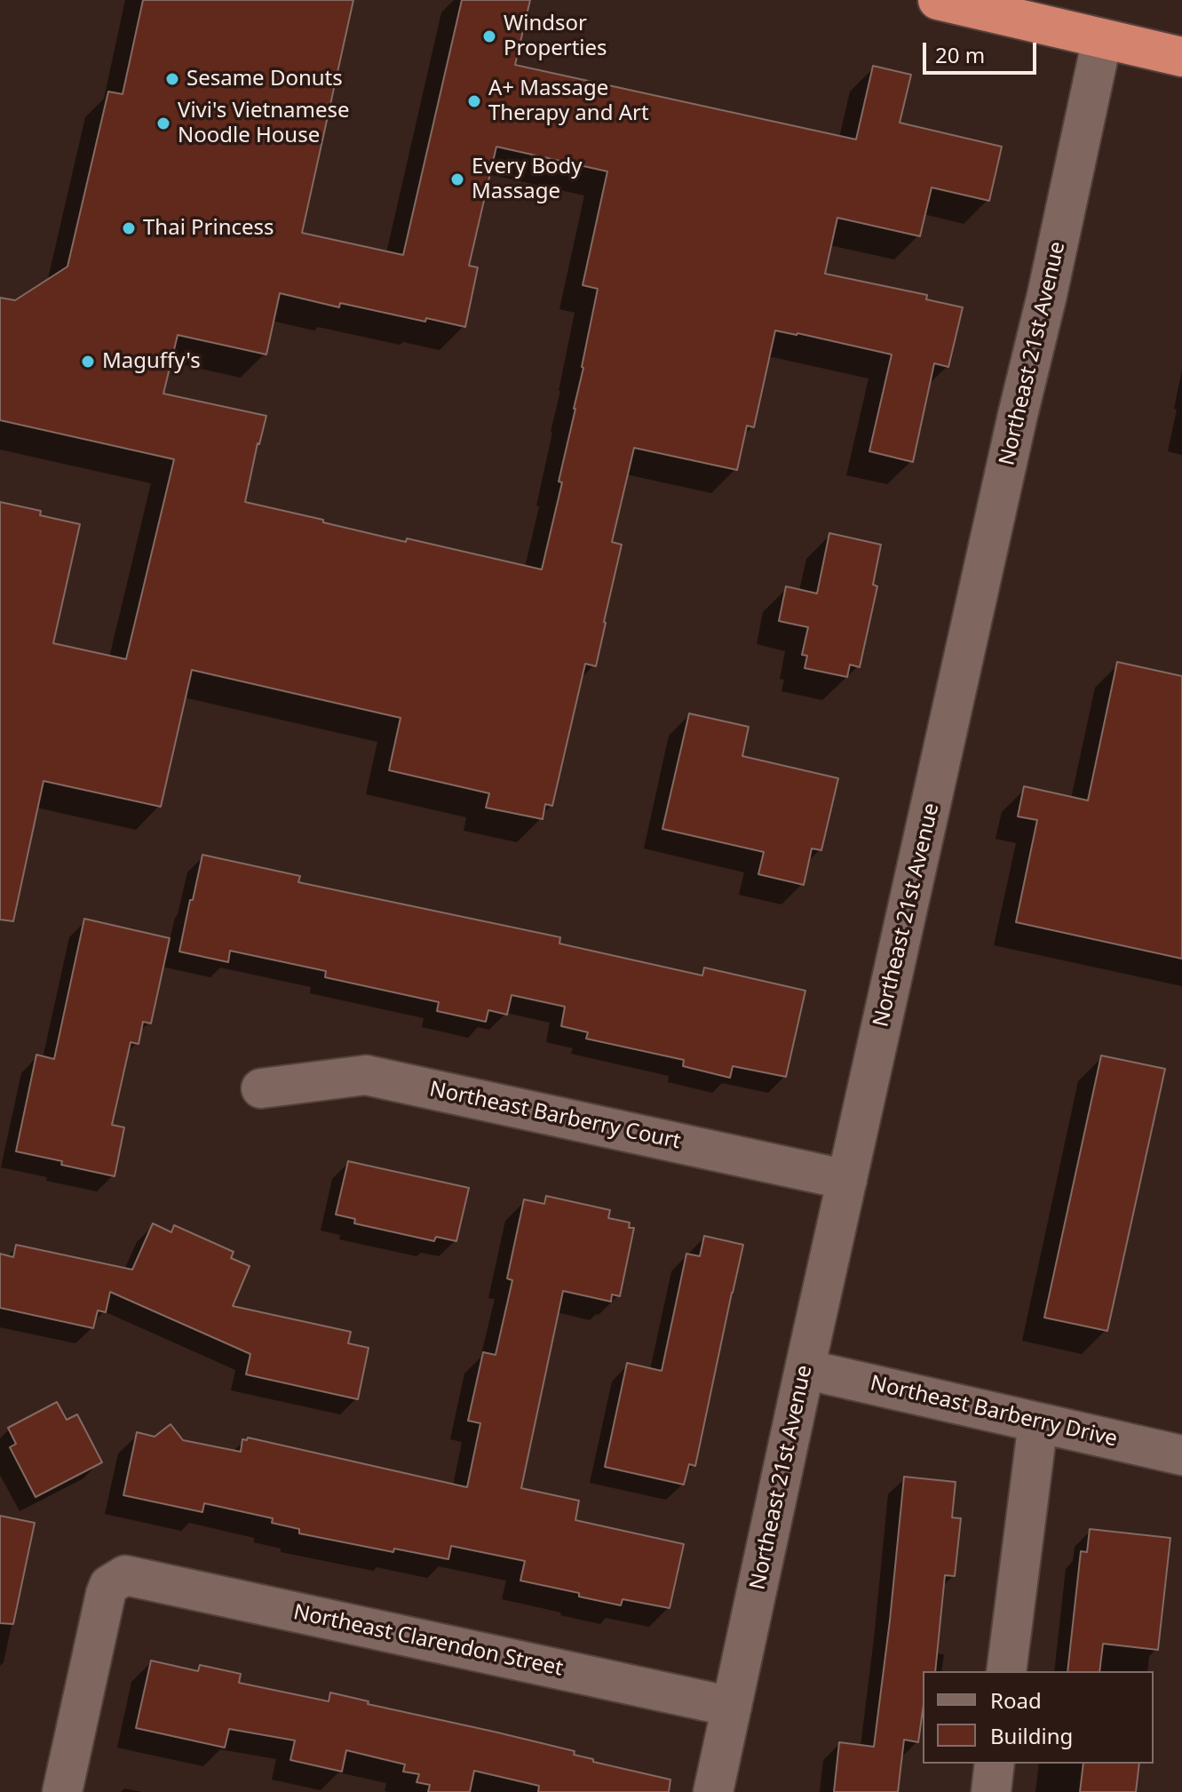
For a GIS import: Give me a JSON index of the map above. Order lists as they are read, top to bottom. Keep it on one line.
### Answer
{"streets":{"street":["Northeast 21st Avenue","Northeast Barberry Court","Northeast Barberry Drive","Northeast Clarendon Street"]},"crossings":[["Northeast 21st Avenue","Northeast Barberry Court"],["Northeast 21st Avenue","Northeast Barberry Drive"],["Northeast 21st Avenue","Northeast Clarendon Street"]],"places":["Windsor Properties","Sesame Donuts","A+ Massage Therapy and Art","Vivi's Vietnamese Noodle House","Every Body Massage","Thai Princess","Maguffy's"],"legend":["Road","Building"],"scale_bar":"20 m"}
